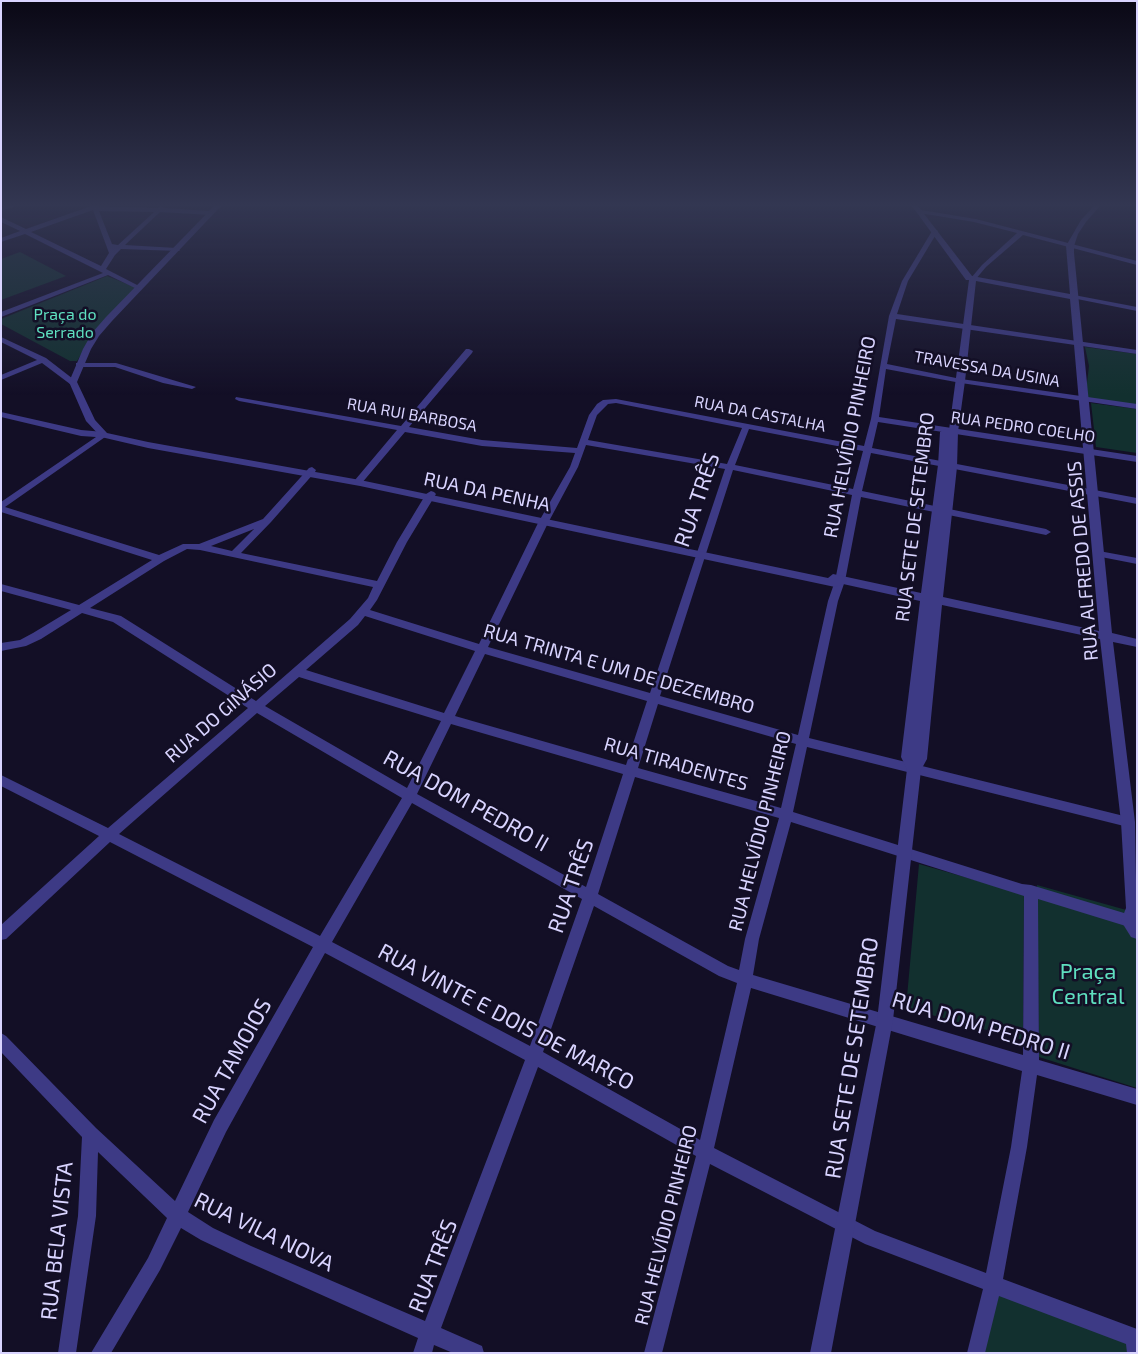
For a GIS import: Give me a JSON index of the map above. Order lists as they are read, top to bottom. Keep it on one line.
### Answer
{"streets":{"street":["TRAVESSA DA USINA","RUA DA CASTALHA","RUA RUI BARBOSA","RUA PEDRO COELHO","RUA HELVÍDIO PINHEIRO","RUA DA PENHA","RUA TRÊS","RUA SETE DE SETEMBRO","RUA ALFREDO DE ASSIS","RUA TRINTA E UM DE DEZEMBRO","RUA DO GINÁSIO","RUA TIRADENTES","RUA DOM PEDRO II","RUA VINTE E DOIS DE MARÇO","RUA TAMOIOS","RUA VILA NOVA","RUA BELA VISTA"]},"crossings":[["TRAVESSA DA USINA","RUA HELVÍDIO PINHEIRO"],["TRAVESSA DA USINA","RUA SETE DE SETEMBRO"],["TRAVESSA DA USINA","RUA ALFREDO DE ASSIS"],["RUA DA CASTALHA","RUA HELVÍDIO PINHEIRO"],["RUA DA CASTALHA","RUA TRÊS"],["RUA DA CASTALHA","RUA SETE DE SETEMBRO"],["RUA DA CASTALHA","RUA ALFREDO DE ASSIS"],["RUA DA CASTALHA","RUA TAMOIOS"],["RUA RUI BARBOSA","RUA HELVÍDIO PINHEIRO"],["RUA RUI BARBOSA","RUA TRÊS"],["RUA RUI BARBOSA","RUA SETE DE SETEMBRO"],["RUA RUI BARBOSA","RUA TAMOIOS"],["RUA PEDRO COELHO","RUA HELVÍDIO PINHEIRO"],["RUA PEDRO COELHO","RUA SETE DE SETEMBRO"],["RUA PEDRO COELHO","RUA ALFREDO DE ASSIS"],["RUA HELVÍDIO PINHEIRO","RUA DA PENHA"],["RUA HELVÍDIO PINHEIRO","RUA TRINTA E UM DE DEZEMBRO"],["RUA HELVÍDIO PINHEIRO","RUA TIRADENTES"],["RUA HELVÍDIO PINHEIRO","RUA DOM PEDRO II"],["RUA HELVÍDIO PINHEIRO","RUA VINTE E DOIS DE MARÇO"],["RUA DA PENHA","RUA TRÊS"],["RUA DA PENHA","RUA SETE DE SETEMBRO"],["RUA DA PENHA","RUA ALFREDO DE ASSIS"],["RUA DA PENHA","RUA DO GINÁSIO"],["RUA DA PENHA","RUA TAMOIOS"],["RUA TRÊS","RUA TRINTA E UM DE DEZEMBRO"],["RUA TRÊS","RUA TIRADENTES"],["RUA TRÊS","RUA DOM PEDRO II"],["RUA TRÊS","RUA VINTE E DOIS DE MARÇO"],["RUA TRÊS","RUA VILA NOVA"],["RUA SETE DE SETEMBRO","RUA TRINTA E UM DE DEZEMBRO"],["RUA SETE DE SETEMBRO","RUA TIRADENTES"],["RUA SETE DE SETEMBRO","RUA DOM PEDRO II"],["RUA SETE DE SETEMBRO","RUA VINTE E DOIS DE MARÇO"],["RUA ALFREDO DE ASSIS","RUA TRINTA E UM DE DEZEMBRO"],["RUA ALFREDO DE ASSIS","RUA TIRADENTES"],["RUA TRINTA E UM DE DEZEMBRO","RUA DO GINÁSIO"],["RUA TRINTA E UM DE DEZEMBRO","RUA TAMOIOS"],["RUA DO GINÁSIO","RUA TIRADENTES"],["RUA DO GINÁSIO","RUA DOM PEDRO II"],["RUA DO GINÁSIO","RUA VINTE E DOIS DE MARÇO"],["RUA TIRADENTES","RUA TAMOIOS"],["RUA DOM PEDRO II","RUA TAMOIOS"],["RUA VINTE E DOIS DE MARÇO","RUA TAMOIOS"],["RUA TAMOIOS","RUA VILA NOVA"],["RUA VILA NOVA","RUA BELA VISTA"]],"parks":["Praça do Serrado","Praça Central"]}
